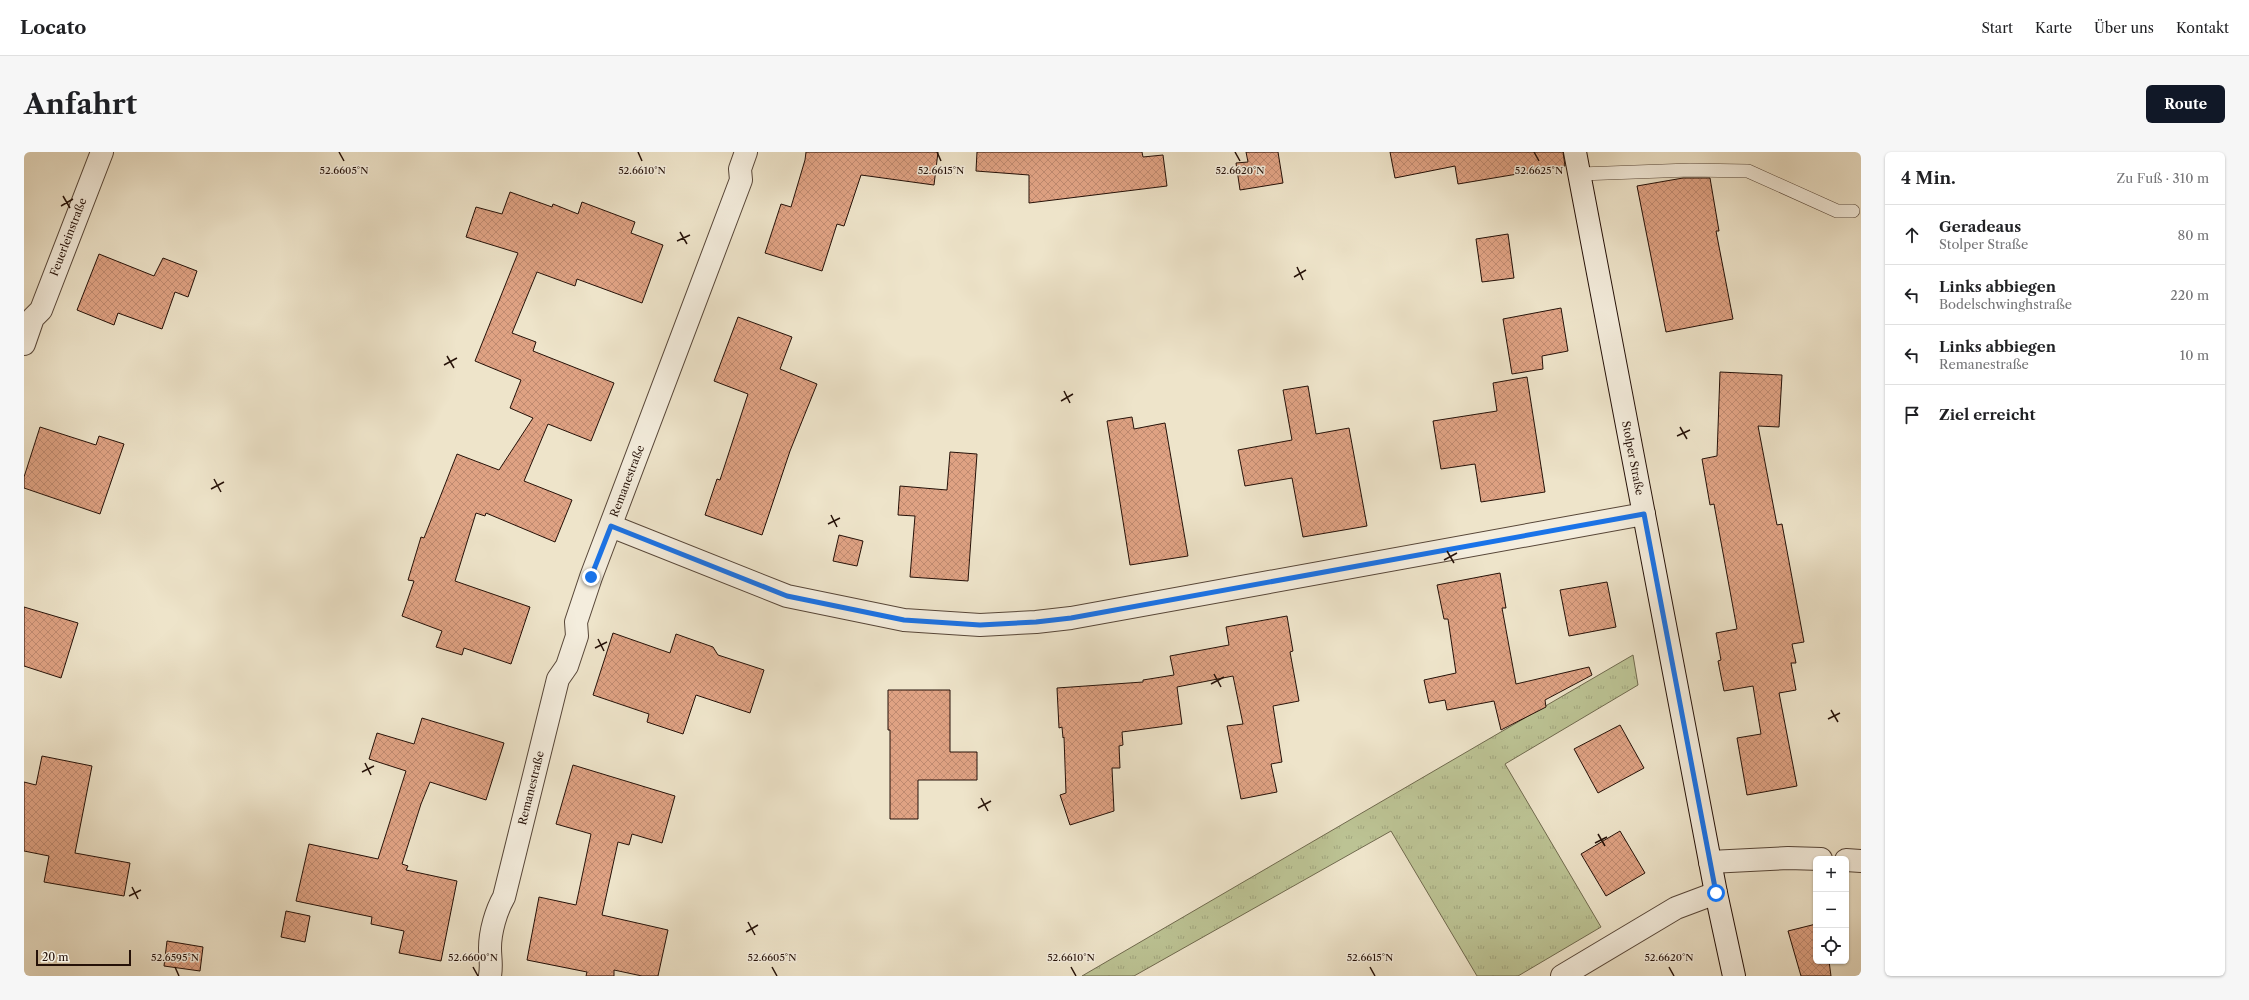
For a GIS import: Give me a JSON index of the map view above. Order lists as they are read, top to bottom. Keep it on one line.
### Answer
{"streets":{"street":["Feuerleinstraße","Stolper Straße","Remanestraße"]},"scale_bar":"20 m","page":{"header":"Locato","nav":["Start","Karte","Über uns","Kontakt"],"buttons":"Route","title":"Anfahrt","heading":["4 Min.","Zu Fuß · 310 m"],"list":[["Geradeaus","Stolper Straße","80 m"],["Links abbiegen","Bodelschwinghstraße","220 m"],["Links abbiegen","Remanestraße","10 m"],"Ziel erreicht"],"map_buttons":["+","−"],"scale":"20 m"},"coordinates":["52.6605°N","52.6610°N","52.6615°N","52.6620°N","52.6625°N","52.6595°N","52.6600°N"]}
